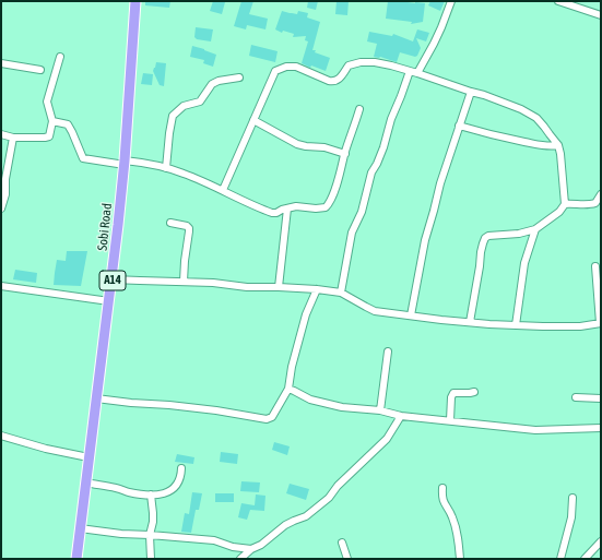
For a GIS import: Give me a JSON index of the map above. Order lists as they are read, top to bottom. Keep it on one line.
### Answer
{"streets":{"highway":["Sobi Road","A14"]}}
